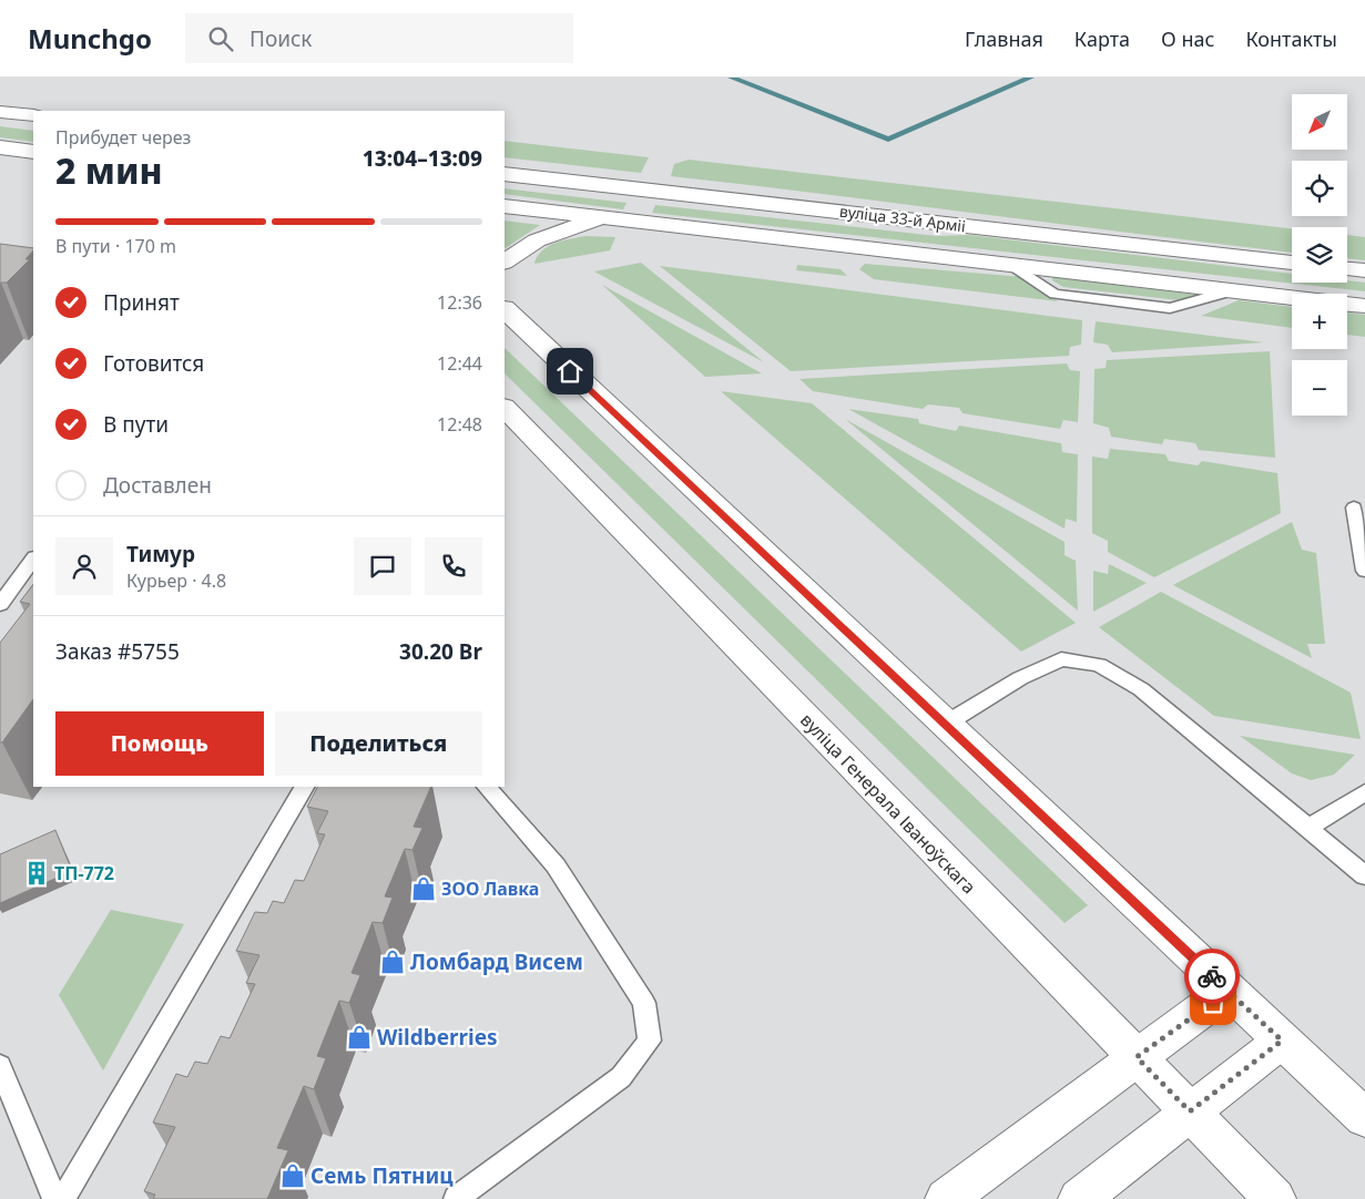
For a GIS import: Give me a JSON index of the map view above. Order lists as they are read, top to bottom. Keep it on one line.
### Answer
{"streets":{"street":["вуліца 33-й Арміі","вуліца Генерала Іваноўскага"]},"places":{"building":["ТП-772"],"shop":["ЗОО Лавка","Ломбард Висем","Wildberries","Семь Пятниц"]},"north":"bottom left","page":{"header":"Munchgo","search":"Поиск","nav":["Главная","Карта","О нас","Контакты"],"map_buttons":["+","−"],"heading":["2 мин","Прибудет через","13:04–13:09"],"panel":["Тимур","Курьер · 4.8","Заказ #5755","30.20 Br"],"bar":"В пути · 170 m","list":[["Принят","12:36"],["Готовится","12:44"],["В пути","12:48"],"Доставлен"],"buttons":["Помощь","Поделиться"]}}
